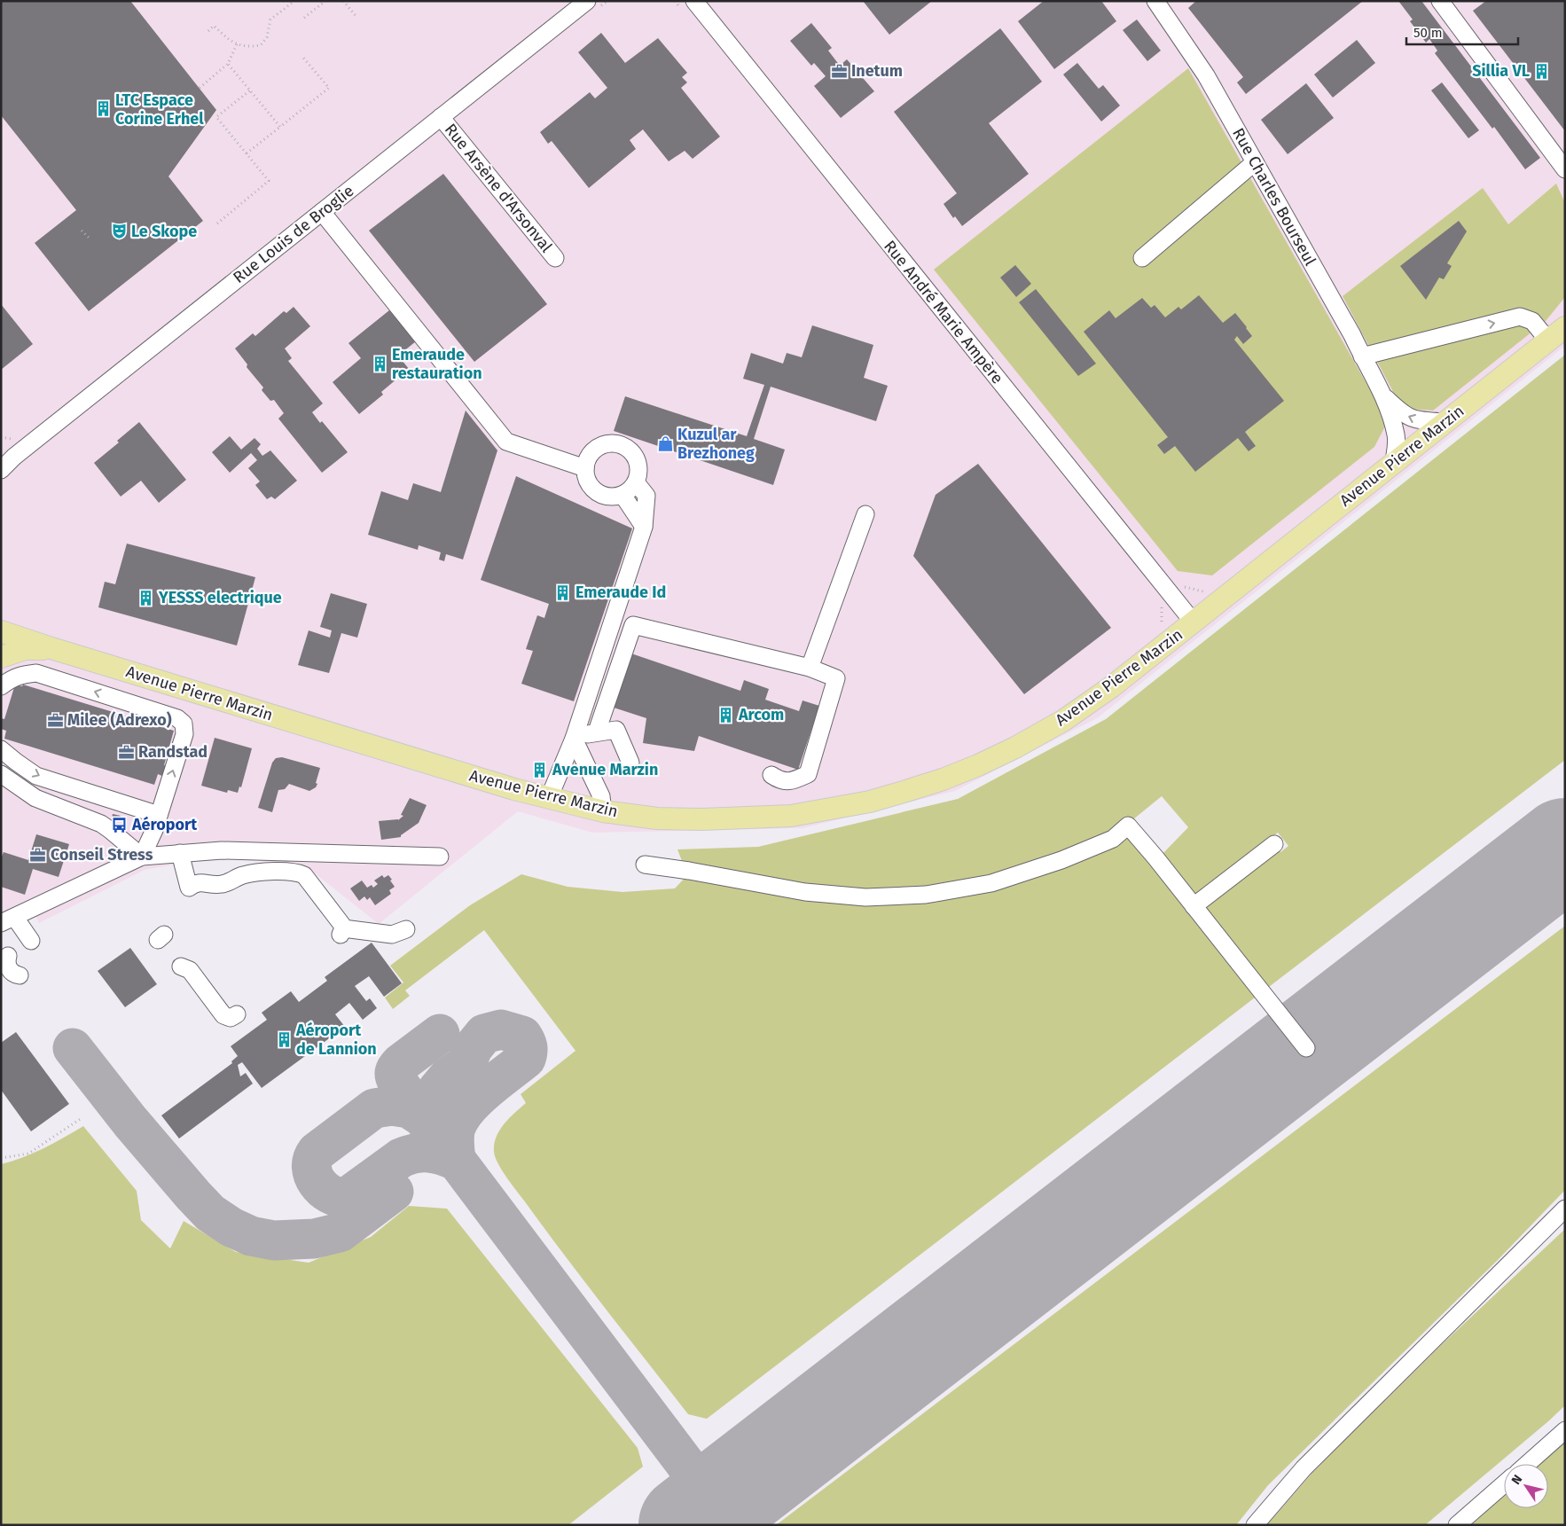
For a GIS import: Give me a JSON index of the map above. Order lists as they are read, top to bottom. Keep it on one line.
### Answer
{"streets":{"main road":["Avenue Pierre Marzin"],"street":["Rue Arsène d'Arsonval","Rue Charles Bourseul","Rue Louis de Broglie","Rue André Marie Ampère"]},"crossings":[["Rue Arsène d'Arsonval","Rue Louis de Broglie"],["Rue Charles Bourseul","Avenue Pierre Marzin"],["Rue André Marie Ampère","Avenue Pierre Marzin"]],"places":{"office":["Inetum","Milee (Adrexo)","Randstad","Conseil Stress"],"building":["Sillia VL","LTC Espace Corine Erhel","Emeraude restauration","Emeraude Id","YESSS electrique","Arcom","Avenue Marzin","Aéroport de Lannion"],"theatre":["Le Skope"],"shop":["Kuzul ar Brezhoneg"],"bus stop":["Aéroport"]},"scale_bar":"50 m","north":"top left"}
